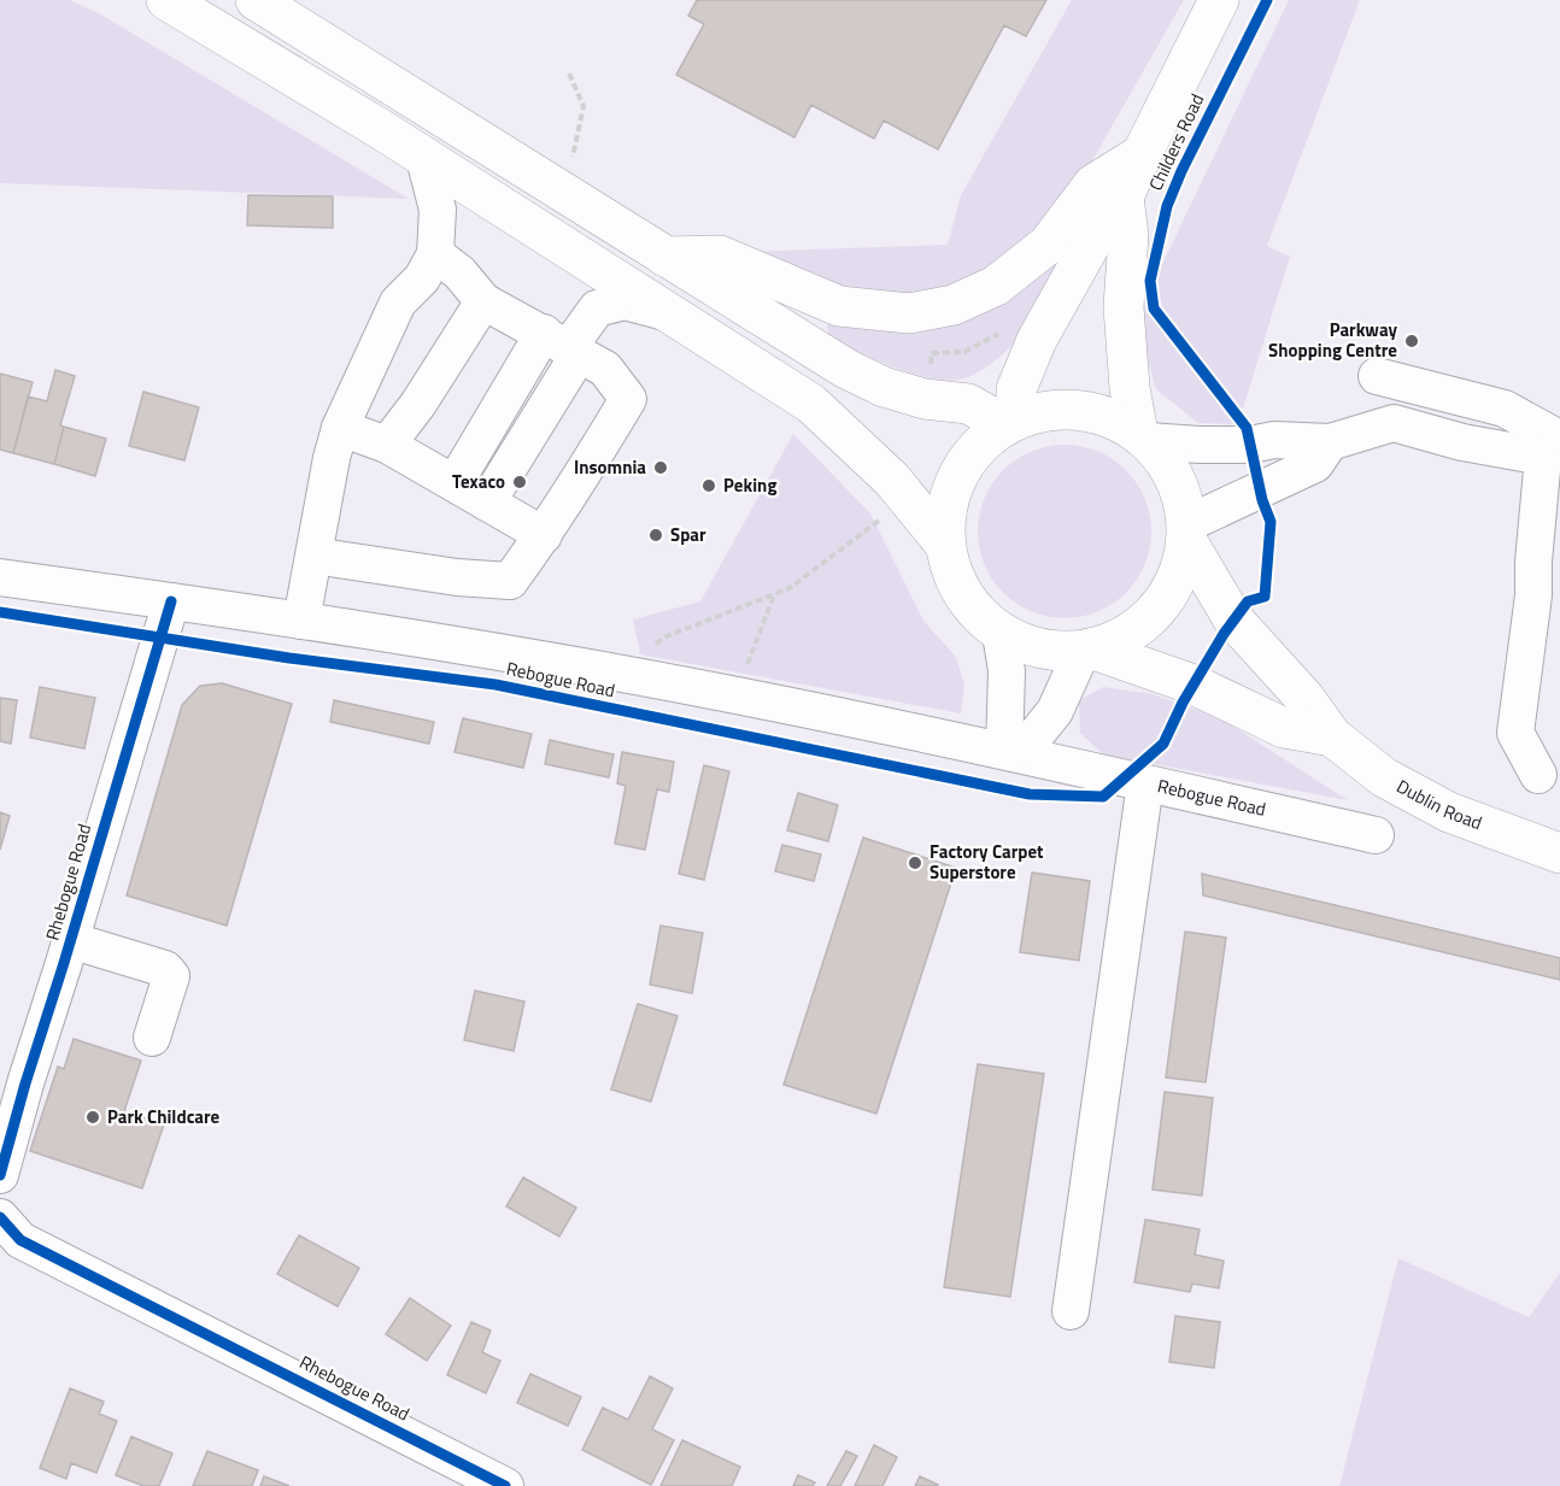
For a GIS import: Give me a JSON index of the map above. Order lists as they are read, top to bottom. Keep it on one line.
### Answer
{"streets":{"main road":["Childers Road","Dublin Road"],"street":["Rebogue Road","Rhebogue Road"]},"crossings":[["Rebogue Road","Rhebogue Road"]],"places":["Parkway Shopping Centre","Insomnia","Texaco","Peking","Spar","Factory Carpet Superstore","Park Childcare"]}
